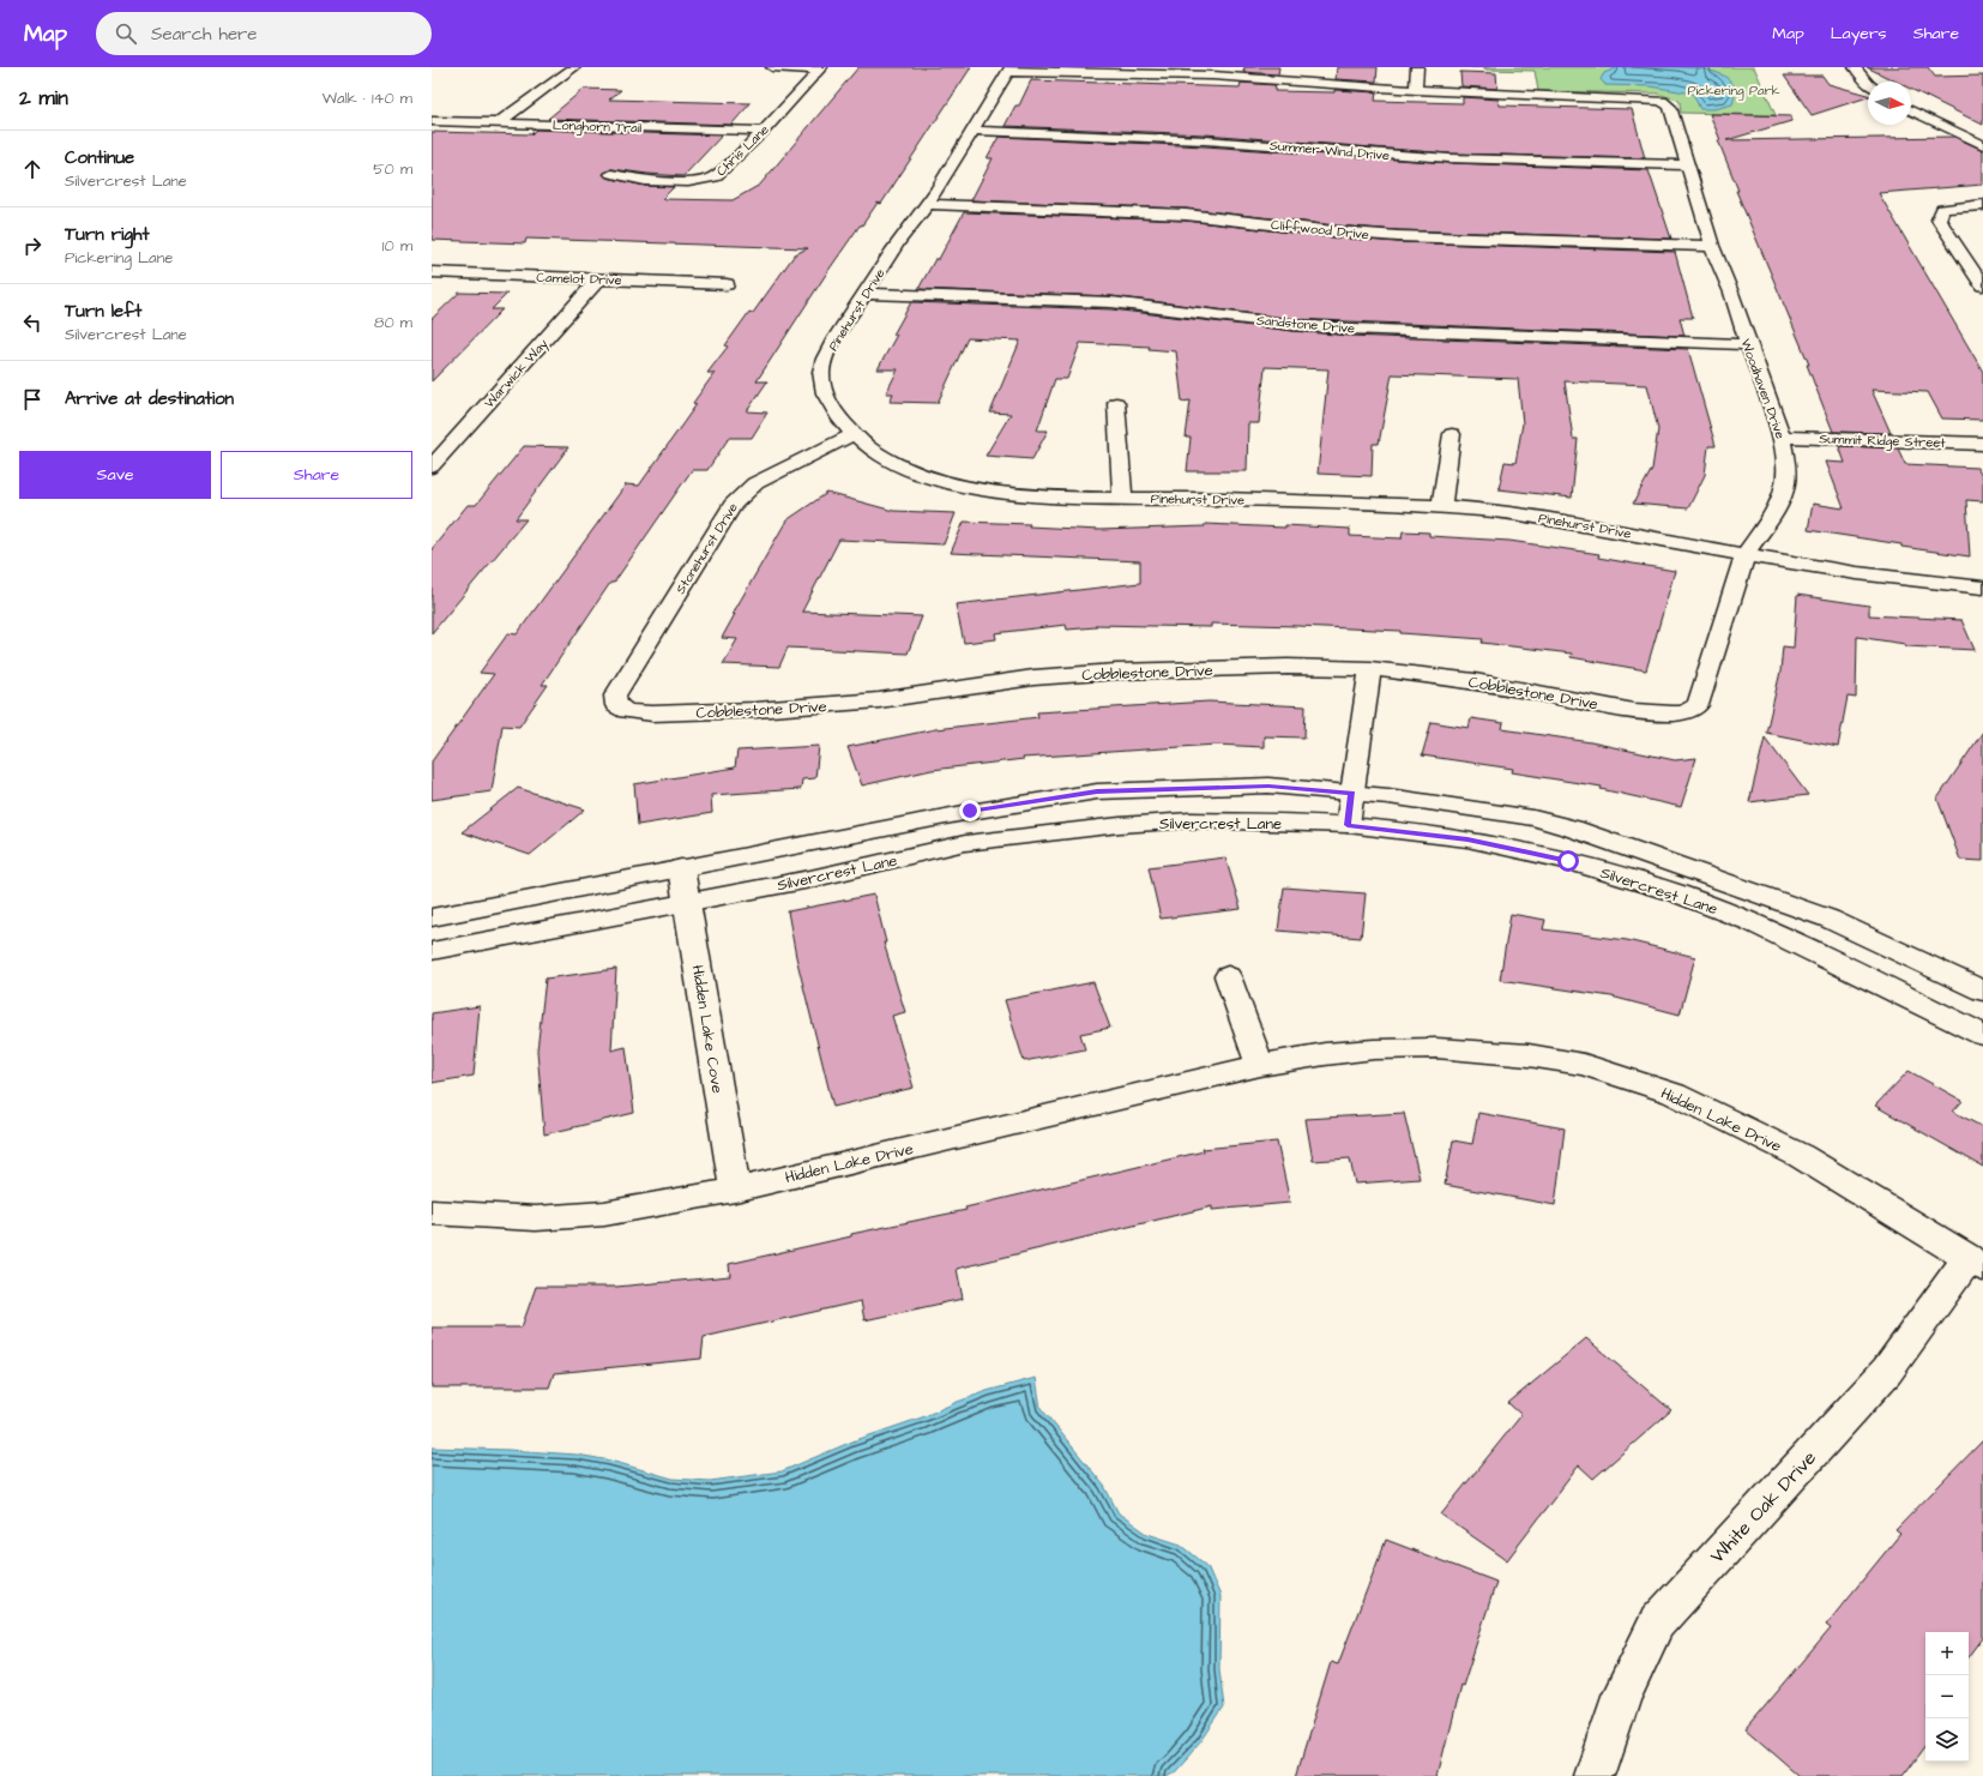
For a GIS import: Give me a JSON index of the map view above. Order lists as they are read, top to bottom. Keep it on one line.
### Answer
{"streets":{"street":["Longhorn Trail","Chris Lane","Summer Wind Drive","Cliffwood Drive","Camelot Drive","Pinehurst Drive","Sandstone Drive","Warwick Way","Woodhaven Drive","Summit Ridge Street","Stonehurst Drive","Cobblestone Drive","Silvercrest Lane","Hidden Lake Cove","Hidden Lake Drive","White Oak Drive"]},"crossings":[["Longhorn Trail","Chris Lane"],["Summer Wind Drive","Pinehurst Drive"],["Summer Wind Drive","Woodhaven Drive"],["Cliffwood Drive","Pinehurst Drive"],["Cliffwood Drive","Woodhaven Drive"],["Camelot Drive","Warwick Way"],["Pinehurst Drive","Sandstone Drive"],["Pinehurst Drive","Woodhaven Drive"],["Pinehurst Drive","Stonehurst Drive"],["Sandstone Drive","Woodhaven Drive"],["Woodhaven Drive","Summit Ridge Street"],["Woodhaven Drive","Cobblestone Drive"],["Stonehurst Drive","Cobblestone Drive"],["Silvercrest Lane","Hidden Lake Cove"],["Hidden Lake Cove","Hidden Lake Drive"],["Hidden Lake Drive","White Oak Drive"]],"parks":["Pickering Park"],"north":"right","page":{"header":"Map","search":"Search here","nav":["Map","Layers","Share"],"heading":["2 min","Walk · 140 m"],"list":[["Continue","Silvercrest Lane","50 m"],["Turn right","Pickering Lane","10 m"],["Turn left","Silvercrest Lane","80 m"],"Arrive at destination"],"buttons":["Save","Share"],"map_buttons":["+","−"]}}
